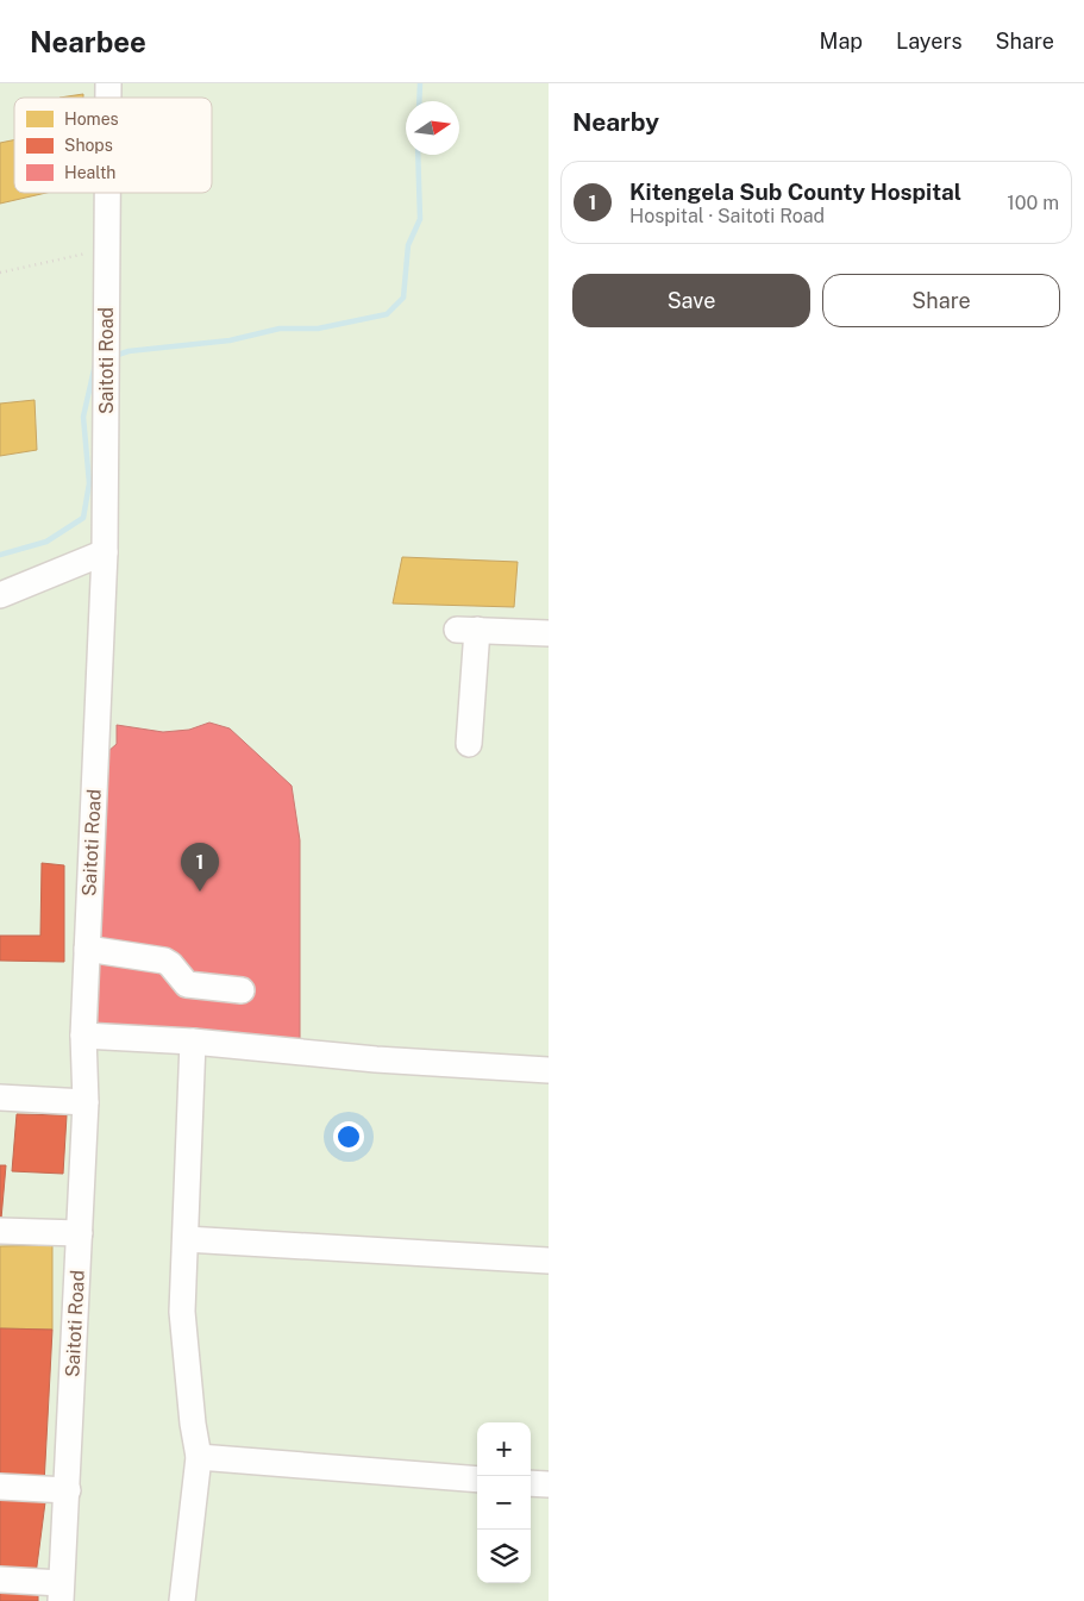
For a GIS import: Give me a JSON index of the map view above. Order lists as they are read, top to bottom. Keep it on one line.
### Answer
{"streets":{"street":["Saitoti Road"]},"legend":["Homes","Shops","Health"],"north":"right","page":{"header":"Nearbee","nav":["Map","Layers","Share"],"heading":"Nearby","list":[{"mark":"1","name":"Kitengela Sub County Hospital","note":"Hospital · Saitoti Road","value":"100 m"}],"buttons":["Save","Share"],"pins":"1","map_buttons":["+","−"]}}
